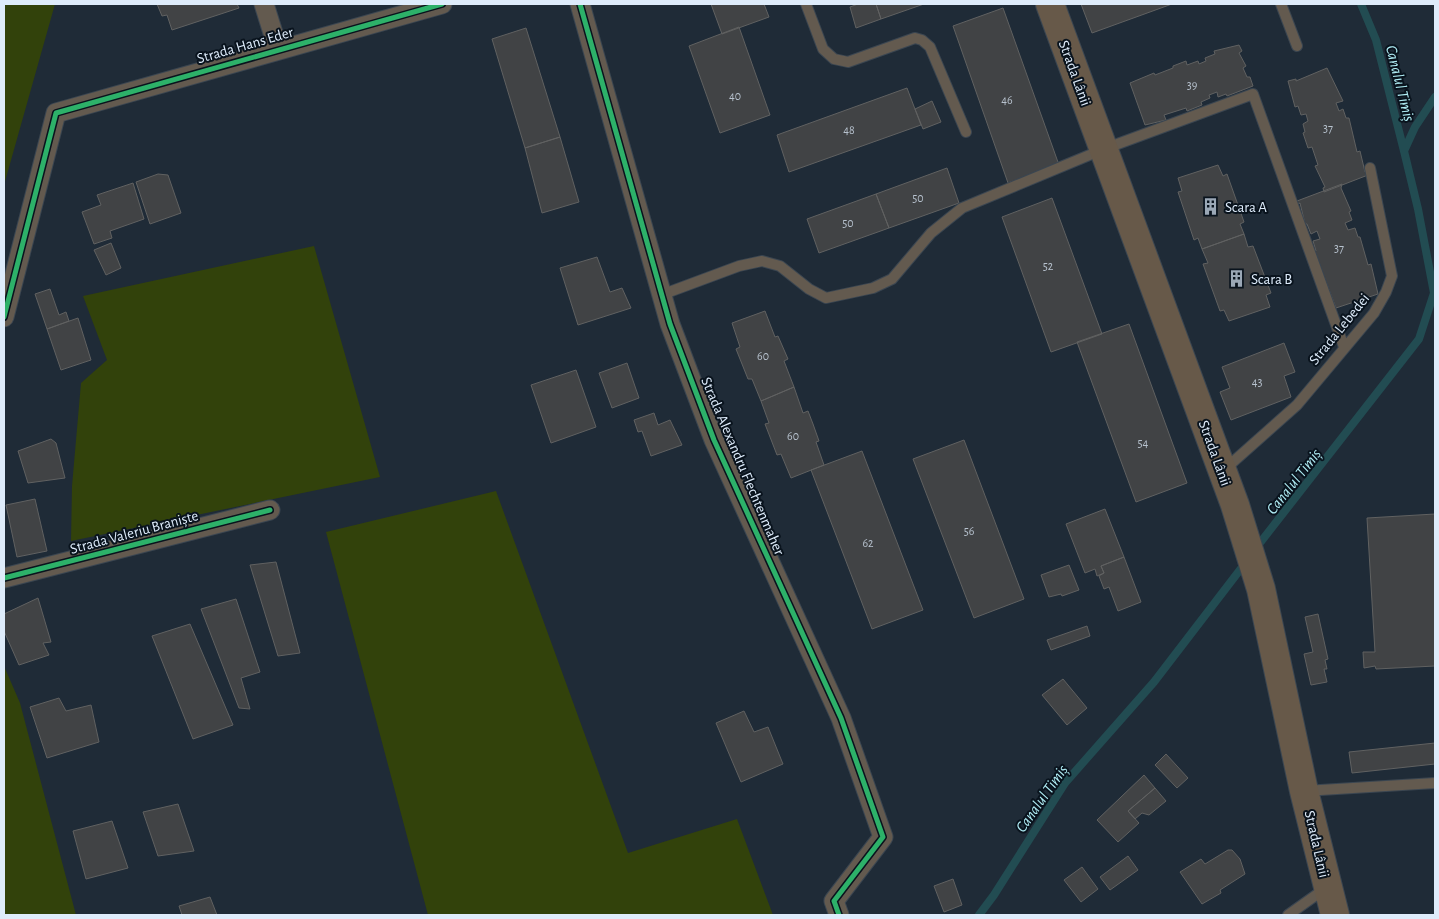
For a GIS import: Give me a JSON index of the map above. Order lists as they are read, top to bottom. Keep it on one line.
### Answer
{"streets":{"main road":["Strada Lânii"],"street":["Strada Hans Eder","Strada Alexandru Flechtenmaher","Strada Valeriu Braniște"],"lane":["Strada Lebedei"]},"crossings":[["Strada Lânii","Strada Lebedei"]],"water":["Canalul Timiș"],"places":{"building":["Scara A","Scara B"]},"house_numbers":["39","40","46","37","48","50","50","37","52","60","43","60","54","56","62"]}
